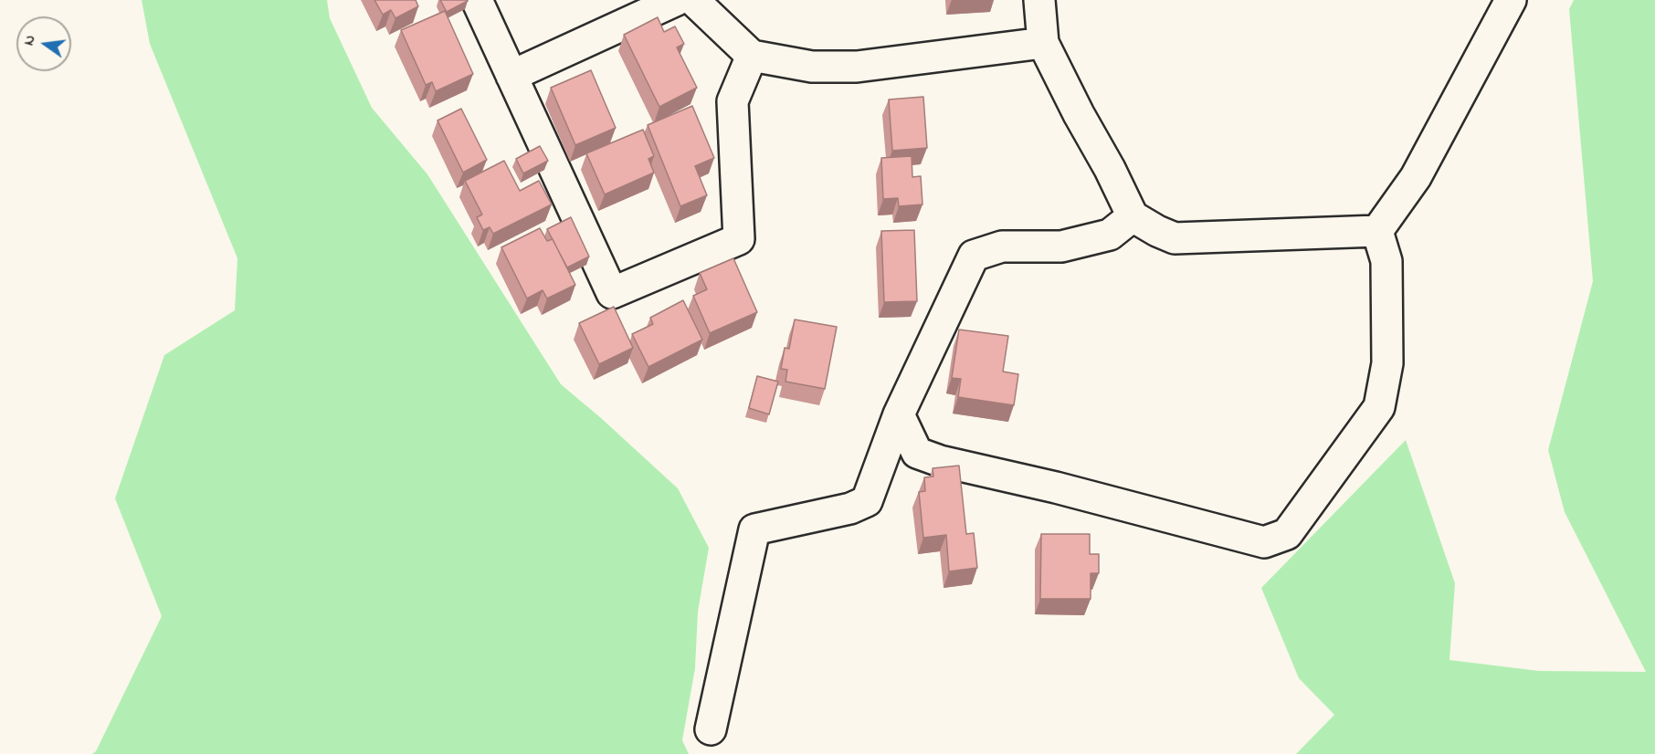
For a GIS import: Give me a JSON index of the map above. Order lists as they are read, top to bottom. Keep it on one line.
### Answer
{"north":"left"}
